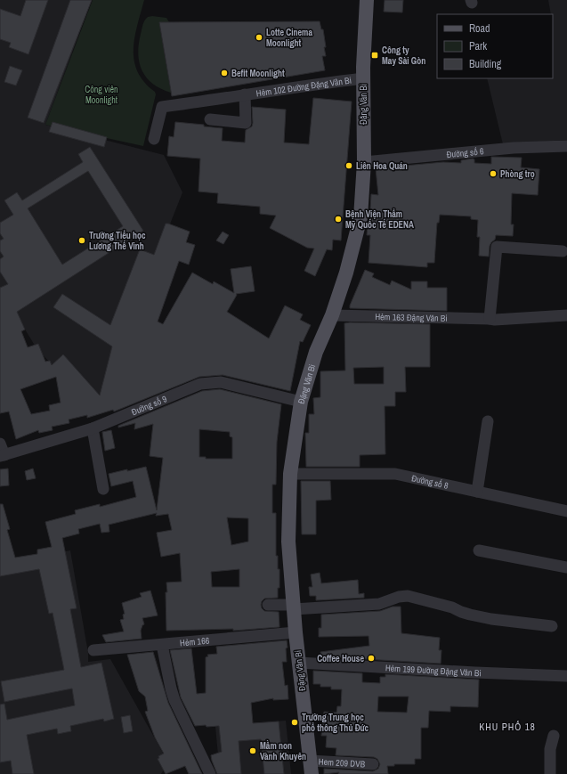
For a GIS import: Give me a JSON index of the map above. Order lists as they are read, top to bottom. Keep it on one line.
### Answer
{"streets":{"main road":["Đặng Văn Bi"],"street":["Hẻm 102 Đường Đặng Vân Bi","Đường số 6","Hẻm 163 Đặng Văn Bi","Đường số 9","Đường số 8","Hẻm 166","Hẻm 199 Đường Đặng Văn Bi","Hem 209 DVB"]},"crossings":[["Hẻm 102 Đường Đặng Vân Bi","Đặng Văn Bi"],["Đặng Văn Bi","Đường số 6"],["Đặng Văn Bi","Hẻm 163 Đặng Văn Bi"],["Đặng Văn Bi","Đường số 9"],["Đặng Văn Bi","Đường số 8"],["Đặng Văn Bi","Hẻm 166"],["Đặng Văn Bi","Hẻm 199 Đường Đặng Văn Bi"],["Đặng Văn Bi","Hem 209 DVB"]],"districts":["KHU PHỐ 18"],"parks":["Công viên Moonlight"],"places":{"other":["Lotte Cinema Moonlight","Befit Moonlight","Liên Hoa Quán","Phòng trọ","Bệnh Viện Thẩm Mỹ Quốc Tế EDENA","Trường Tiểu học Lương Thế Vinh","Coffee House","Trường Trung học phổ thông Thủ Đức","Mầm non Vành Khuyên"],"transit":["Công ty May Sài Gòn"]},"legend":["Road","Park","Building"]}
